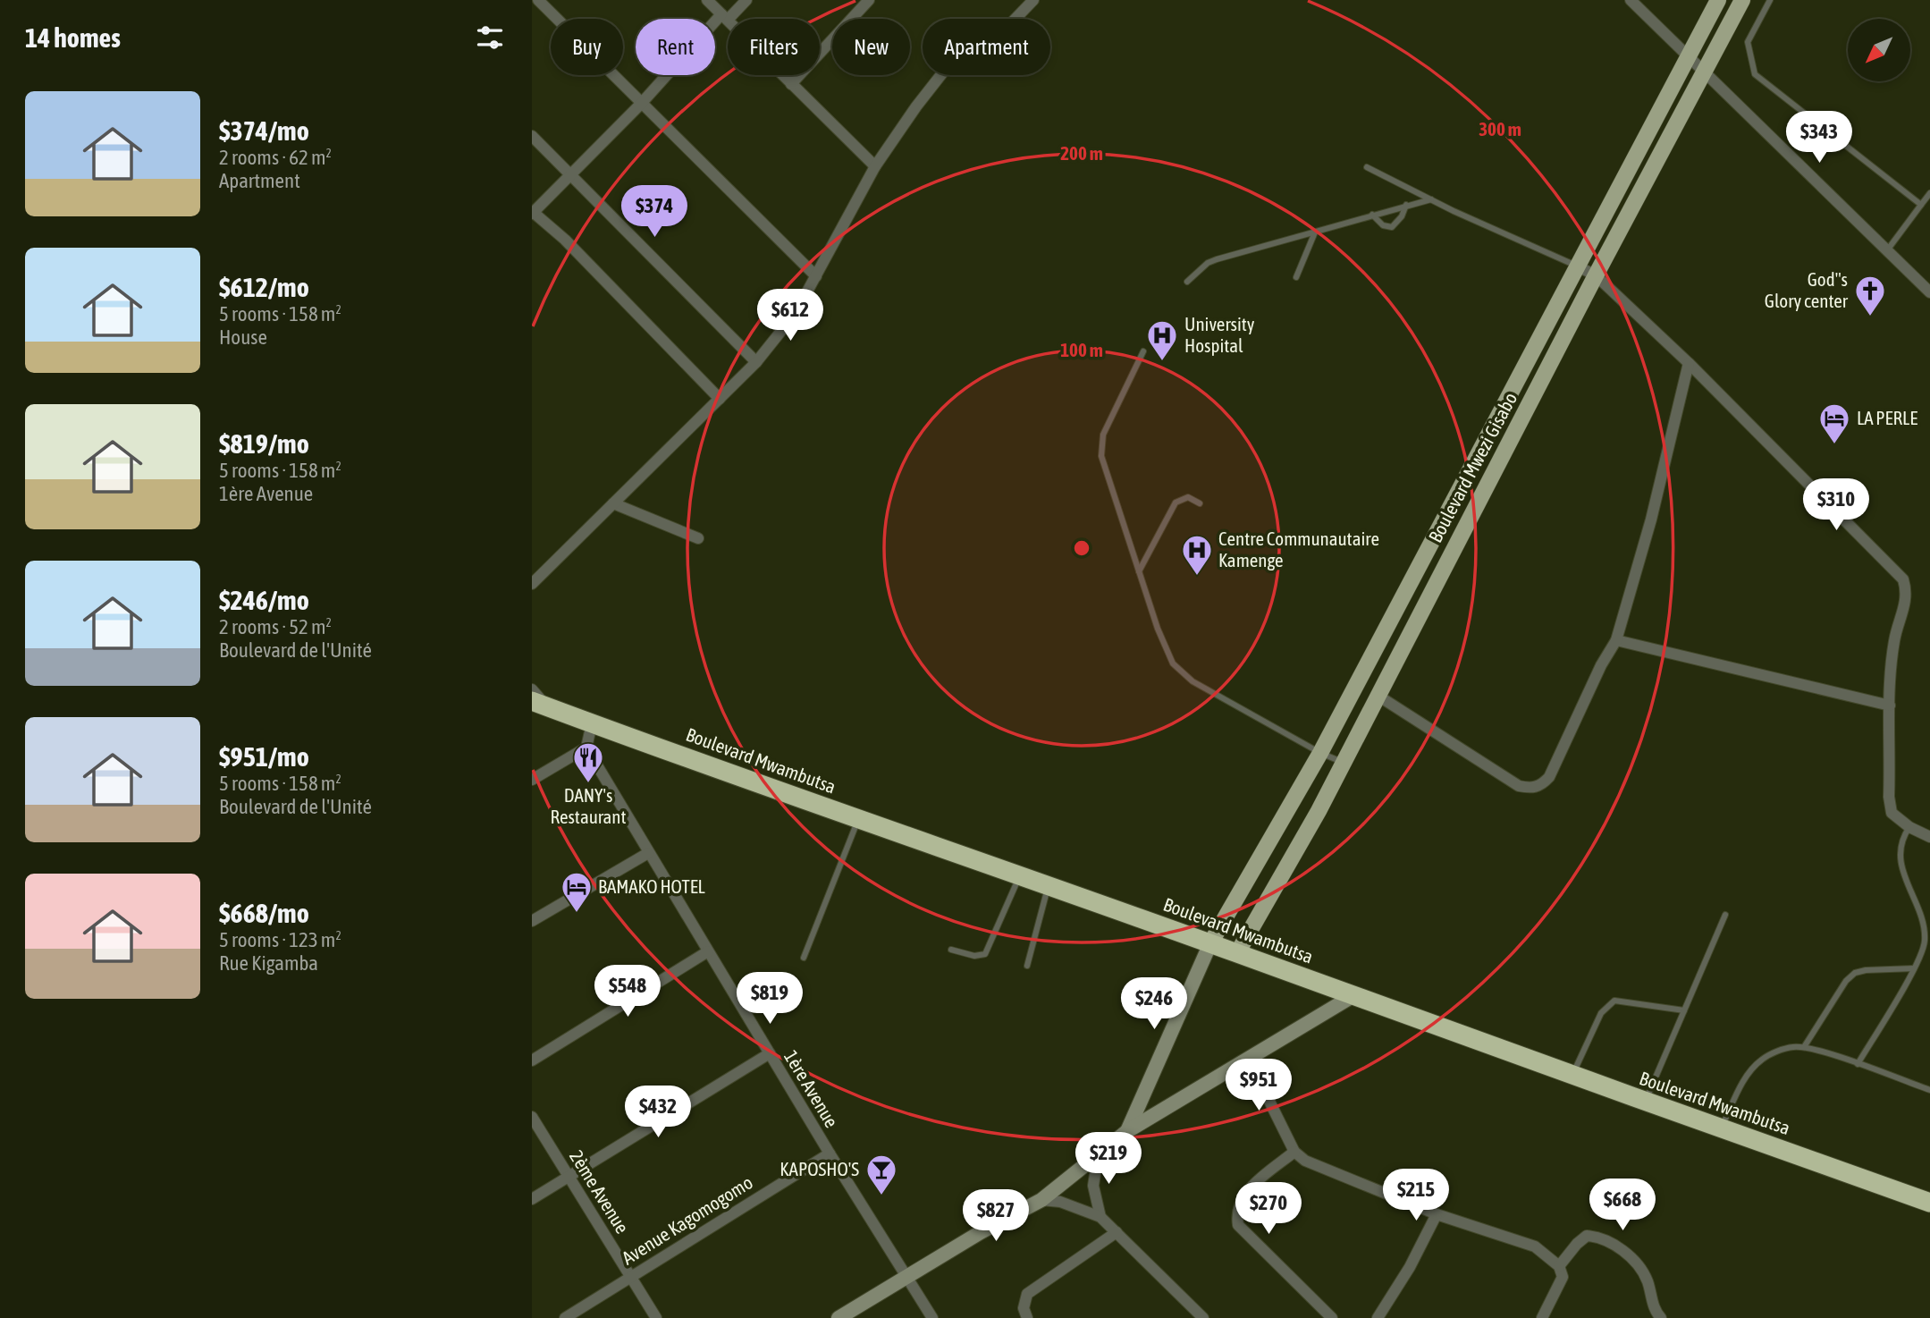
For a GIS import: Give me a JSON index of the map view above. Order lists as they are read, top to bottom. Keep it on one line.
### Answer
{"streets":{"highway":["Boulevard Mwambutsa"],"main road":["Boulevard Mwezi Gisabo"],"street":["1ère Avenue","2ème Avenue","Avenue Kagomogomo"]},"crossings":[["Boulevard Mwezi Gisabo","Boulevard Mwambutsa"],["1ère Avenue","Avenue Kagomogomo"],["2ème Avenue","Avenue Kagomogomo"]],"places":{"church":["God''s Glory center"],"hospital":["University Hospital","Centre Communautaire Kamenge"],"hotel":["LA PERLE","BAMAKO HOTEL"],"restaurant":["DANY's Restaurant"],"bar":["KAPOSHO'S"]},"north":"bottom left","page":{"heading":"14 homes","chip":["Buy","Rent","Filters","New","Apartment"],"list":[{"name":"$374/mo","note":"2 rooms · 62 m² · Apartment"},{"name":"$612/mo","note":"5 rooms · 158 m² · House"},{"name":"$819/mo","note":"5 rooms · 158 m² · 1ère Avenue"},{"name":"$246/mo","note":"2 rooms · 52 m² · Boulevard de l'Unité"},{"name":"$951/mo","note":"5 rooms · 158 m² · Boulevard de l'Unité"},{"name":"$668/mo","note":"5 rooms · 123 m² · Rue Kigamba"}],"price":["$343","$374","$612","$310","$548","$819","$246","$951","$432","$219","$215","$668","$270","$827"]},"rings":["300 m","200 m","100 m"]}
